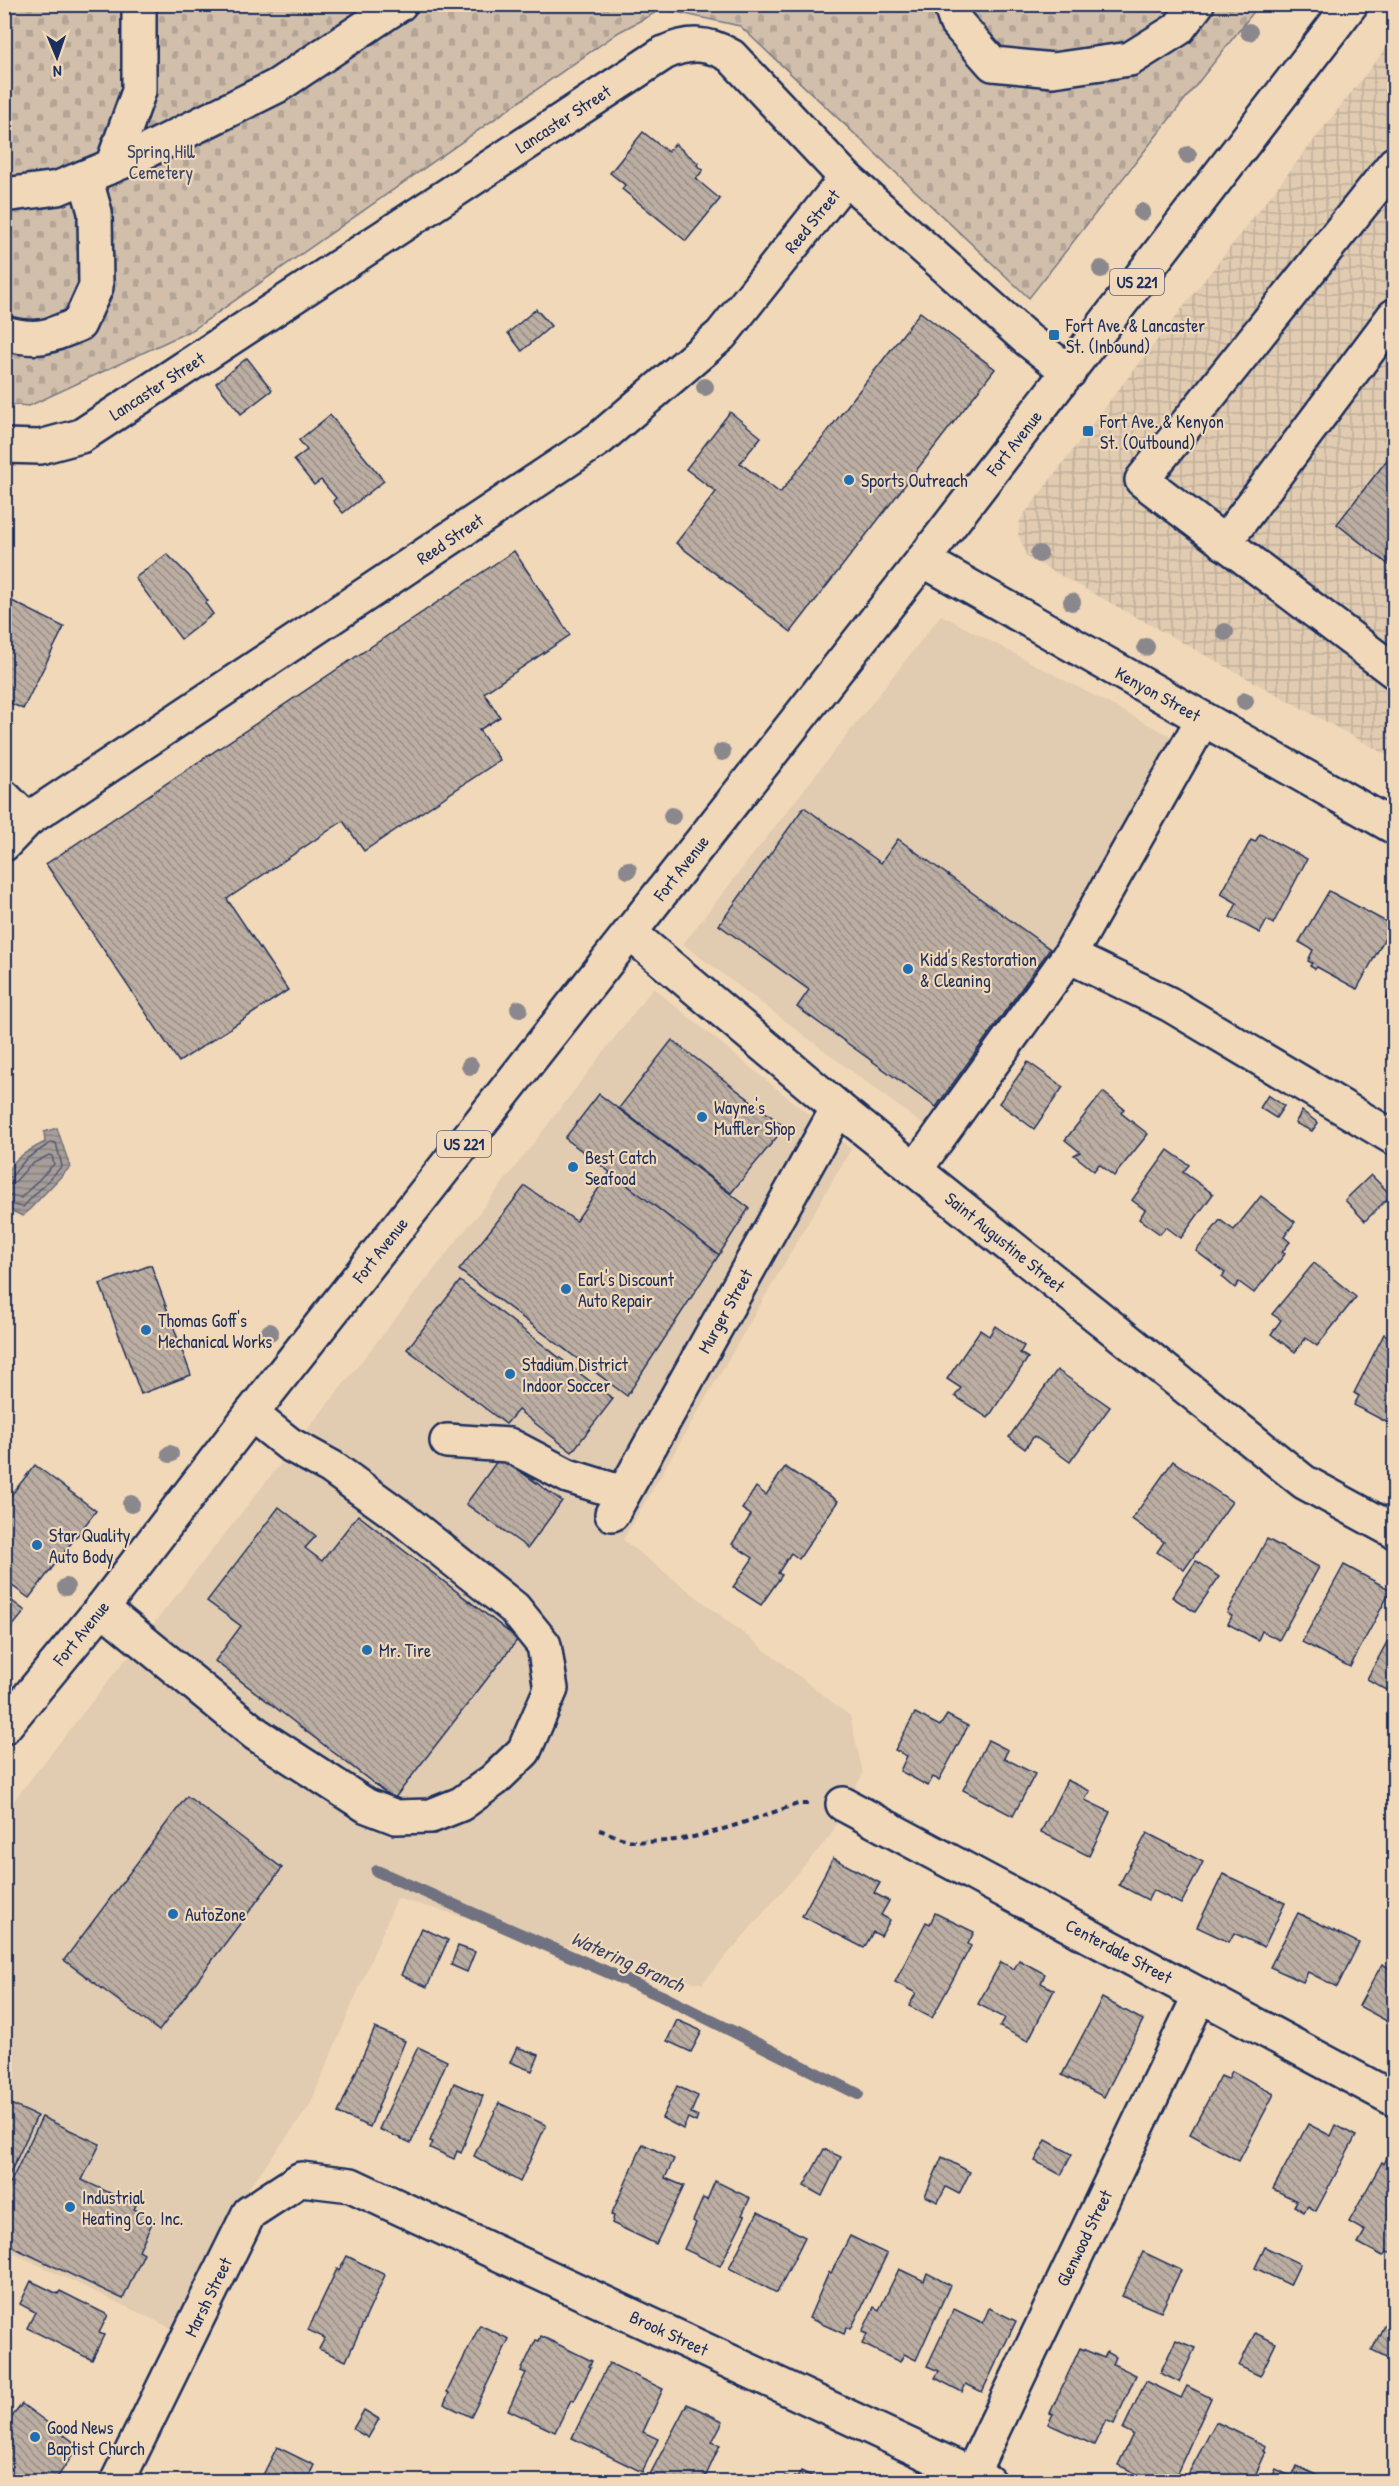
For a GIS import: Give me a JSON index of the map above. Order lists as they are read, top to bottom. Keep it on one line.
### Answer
{"streets":{"street":["Lancaster Street","Reed Street","US 221","Fort Avenue","Kenyon Street","Saint Augustine Street","Murger Street","Centerdale Street","Glenwood Street","Marsh Street","Brook Street"]},"crossings":[["Lancaster Street","Reed Street"],["Lancaster Street","Fort Avenue"],["Fort Avenue","Kenyon Street"],["Fort Avenue","Saint Augustine Street"],["Saint Augustine Street","Murger Street"],["Centerdale Street","Glenwood Street"],["Glenwood Street","Brook Street"],["Marsh Street","Brook Street"]],"water":["Watering Branch"],"parks":["Spring Hill Cemetery"],"places":{"transit":["Fort Ave. & Lancaster St. (Inbound)","Fort Ave. & Kenyon St. (Outbound)"],"other":["Sports Outreach","Kidd's Restoration & Cleaning","Wayne's Muffler Shop","Best Catch Seafood","Earl's Discount Auto Repair","Thomas Goff's Mechanical Works","Stadium District Indoor Soccer","Star Quality Auto Body","Mr. Tire","AutoZone","Industrial Heating Co. Inc.","Good News Baptist Church"]},"north":"bottom"}
